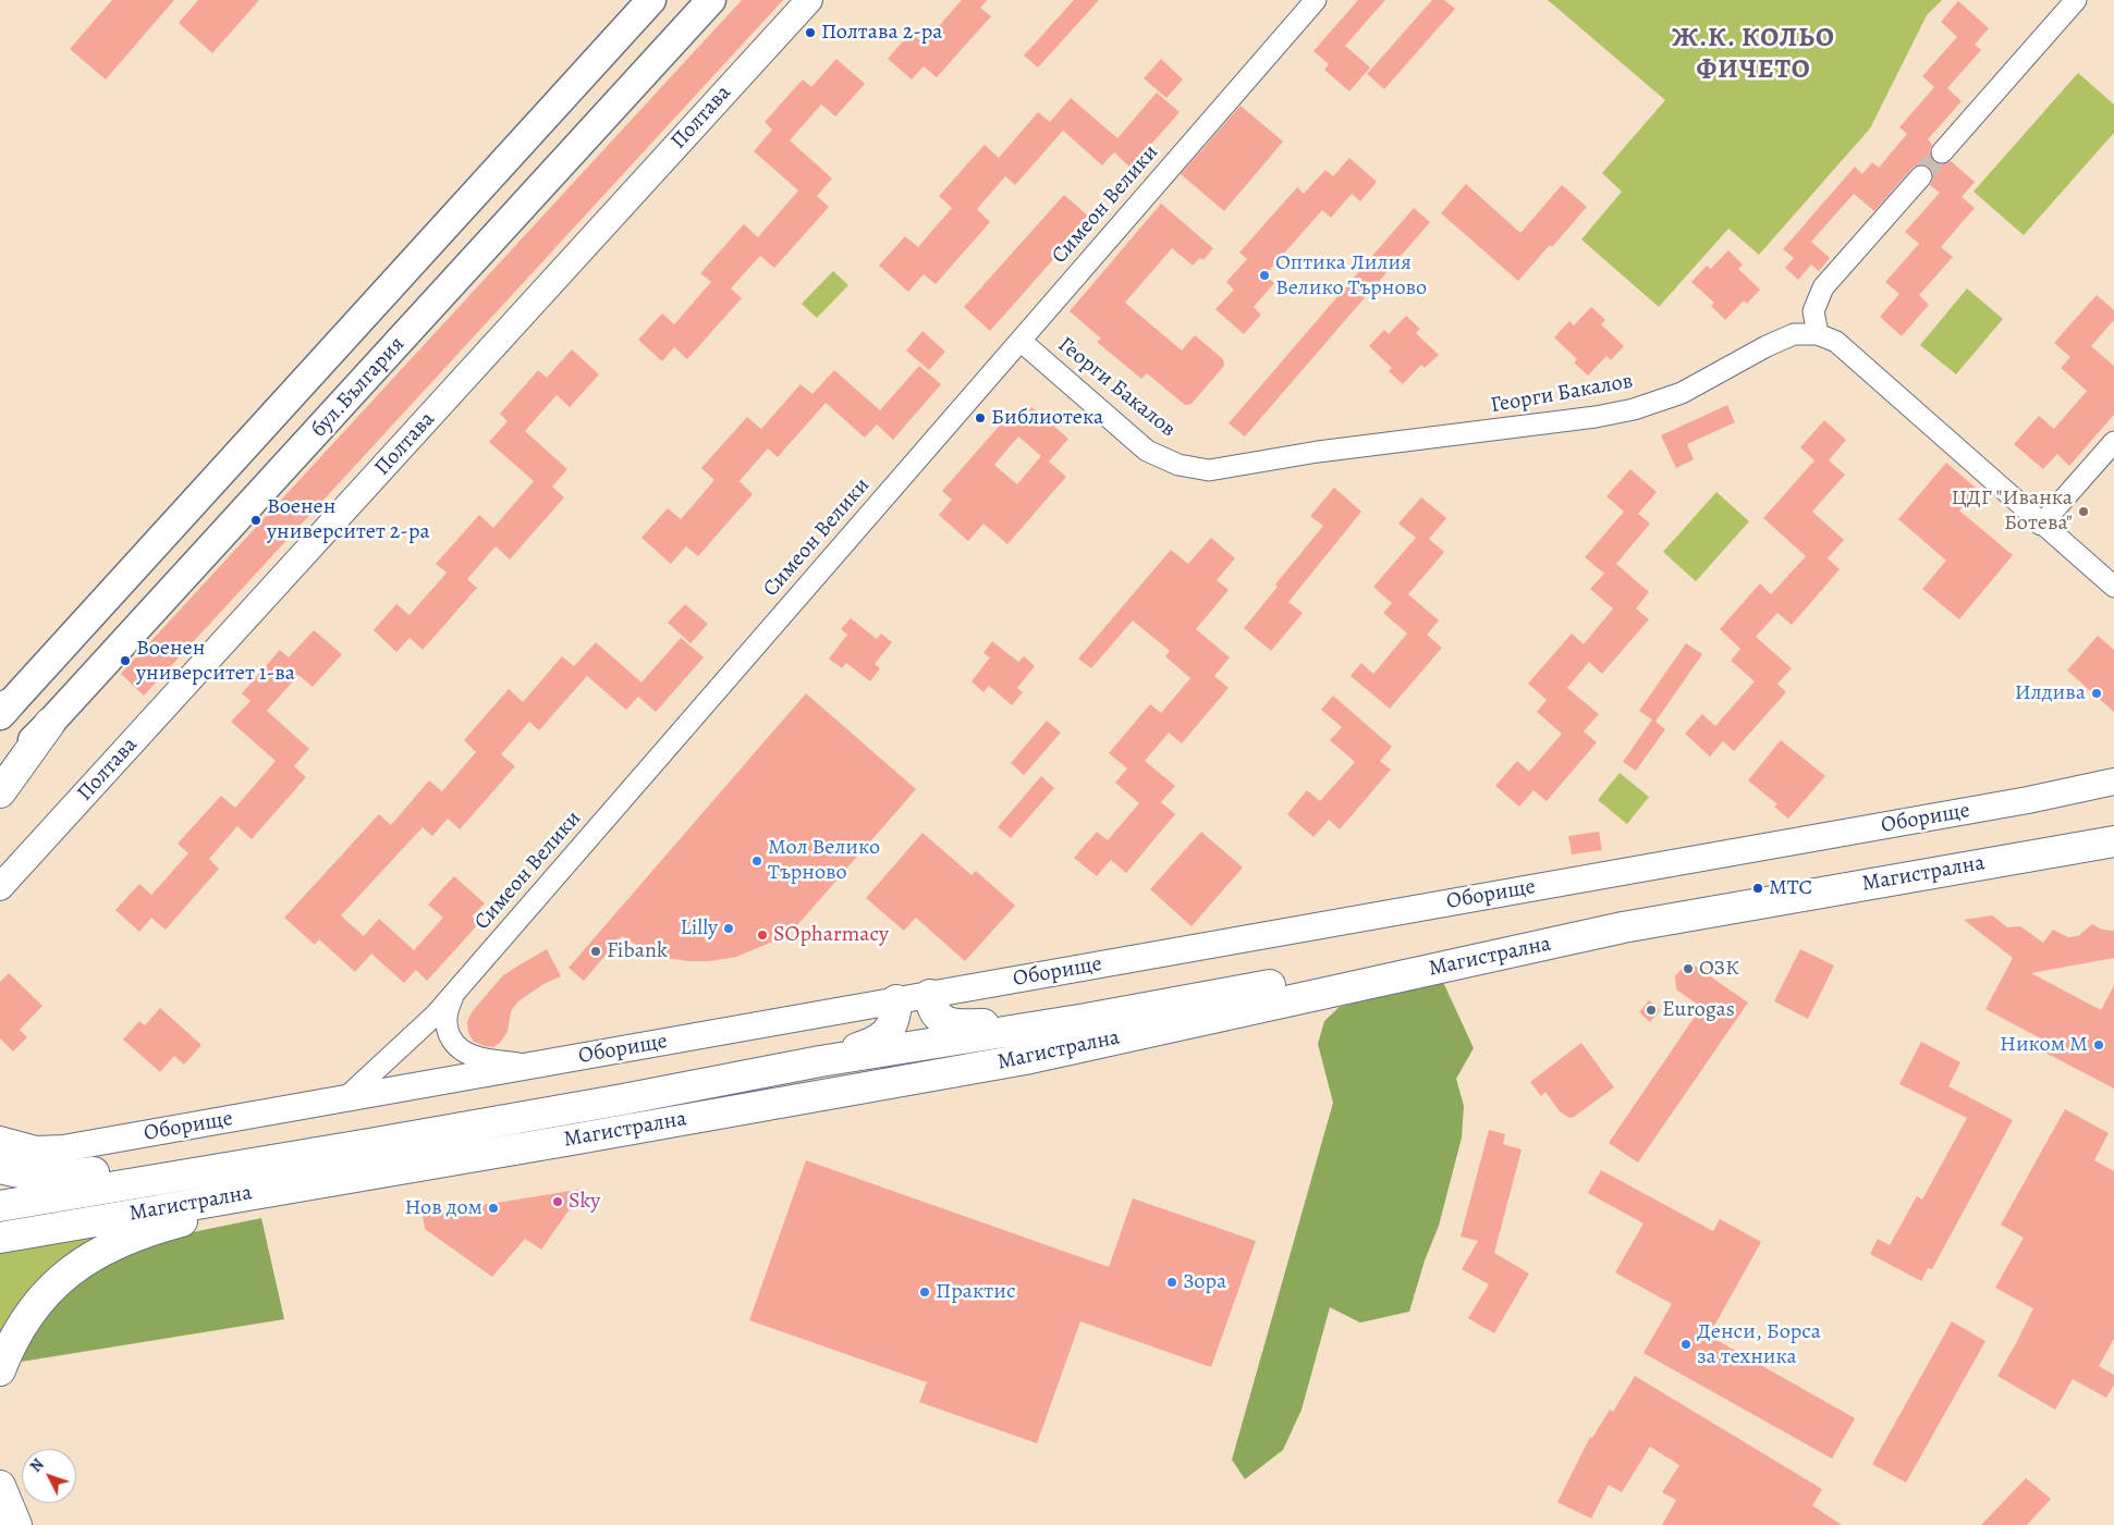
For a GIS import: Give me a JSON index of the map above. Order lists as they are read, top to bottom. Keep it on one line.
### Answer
{"streets":{"main road":["бул.България","Магистрална"],"street":["Полтава","Симеон Велики","Георги Бакалов","Оборище"]},"crossings":[["Симеон Велики","Георги Бакалов"],["Симеон Велики","Оборище"]],"districts":["Ж.К. КОЛЬО ФИЧЕТО"],"places":["Полтава 2-ра","Оптика Лилия Велико Търново","Библиотека","ЦДГ \"Иванка Ботева\"","Военен университет 2-ра","Военен университет 1-ва","Илдива","Мол Велико Търново","МТС","Lilly","SOpharmacy","Fibank","ОЗК","Eurogas","Ником М","Sky","Нов дом","Зора","Практис","Денси, Борса за техника"],"north":"top left"}
